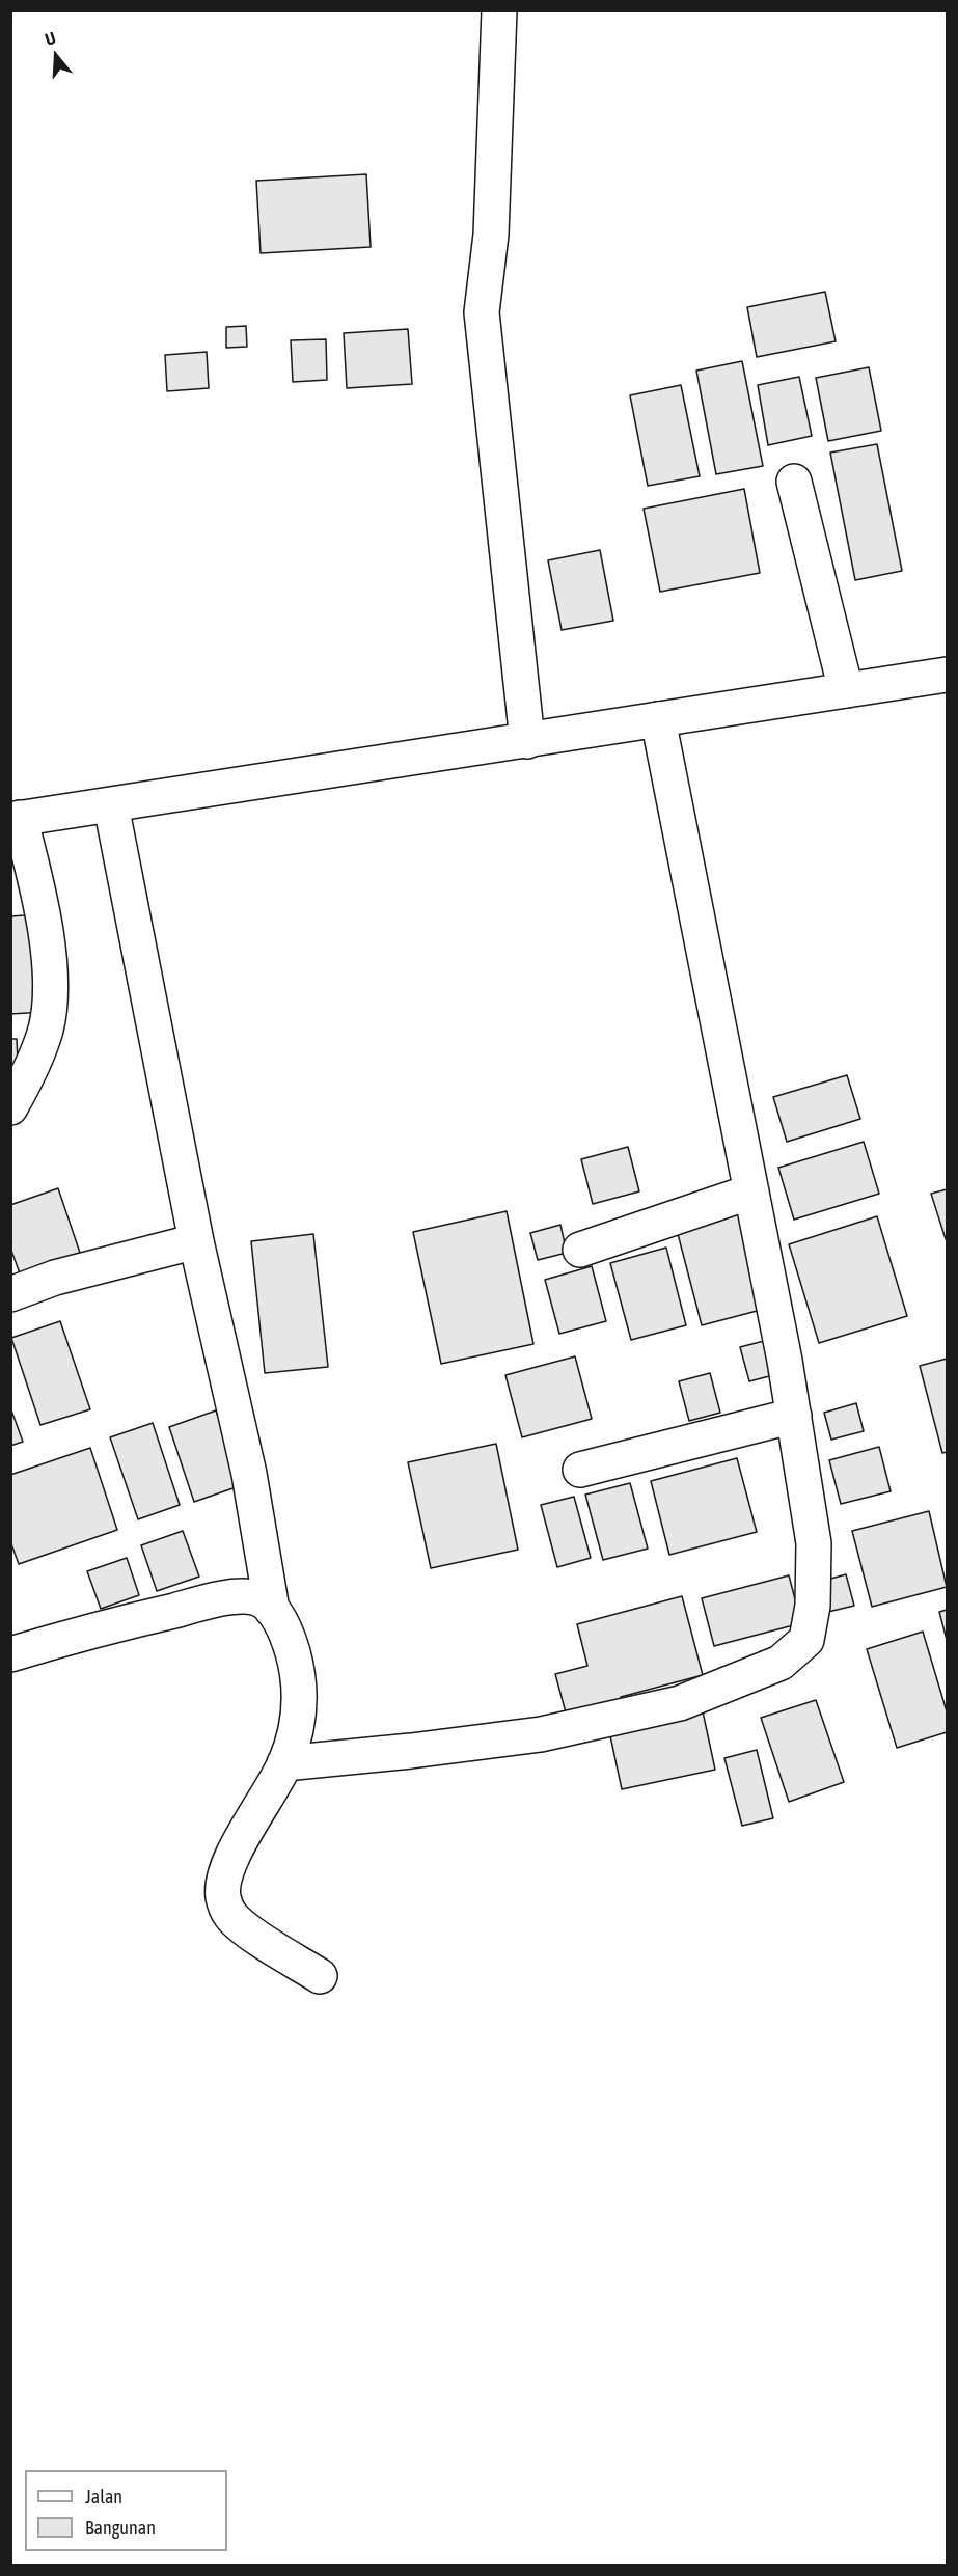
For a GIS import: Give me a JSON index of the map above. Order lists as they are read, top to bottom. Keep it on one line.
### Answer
{"legend":["Jalan","Bangunan"],"north":"top"}
